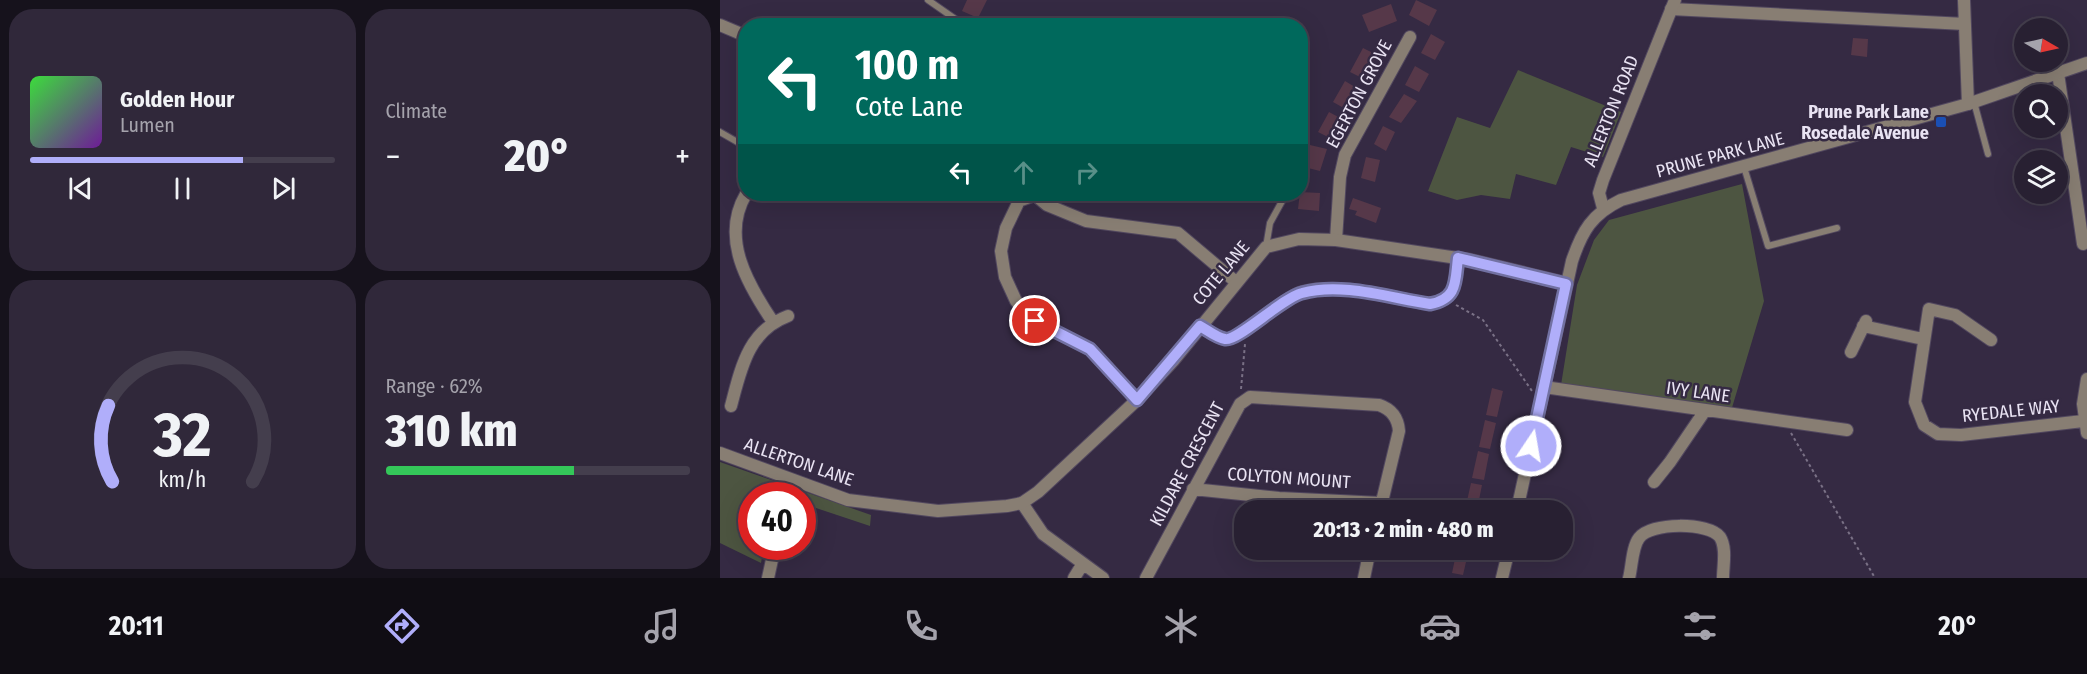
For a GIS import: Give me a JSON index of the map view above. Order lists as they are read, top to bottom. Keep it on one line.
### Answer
{"streets":{"street":["EGERTON GROVE","ALLERTON ROAD","PRUNE PARK LANE","COTE LANE","IVY LANE","RYEDALE WAY","ALLERTON LANE","KILDARE CRESCENT","COLYTON MOUNT"]},"crossings":[["EGERTON GROVE","COTE LANE"],["ALLERTON ROAD","PRUNE PARK LANE"],["COTE LANE","ALLERTON LANE"],["KILDARE CRESCENT","COLYTON MOUNT"]],"places":{"transit":["Prune Park Lane Rosedale Avenue"]},"north":"right","page":{"tile":["Climate",["Range · 62%","310 km"]],"turn":["100 m","Cote Lane"],"song":["Golden Hour","Lumen"],"heat":["−","20°","+"],"limit":"40","trip":"20:13 · 2 min · 480 m","tabs":["20:11","20°"],"gauge":["32","km/h"]}}
